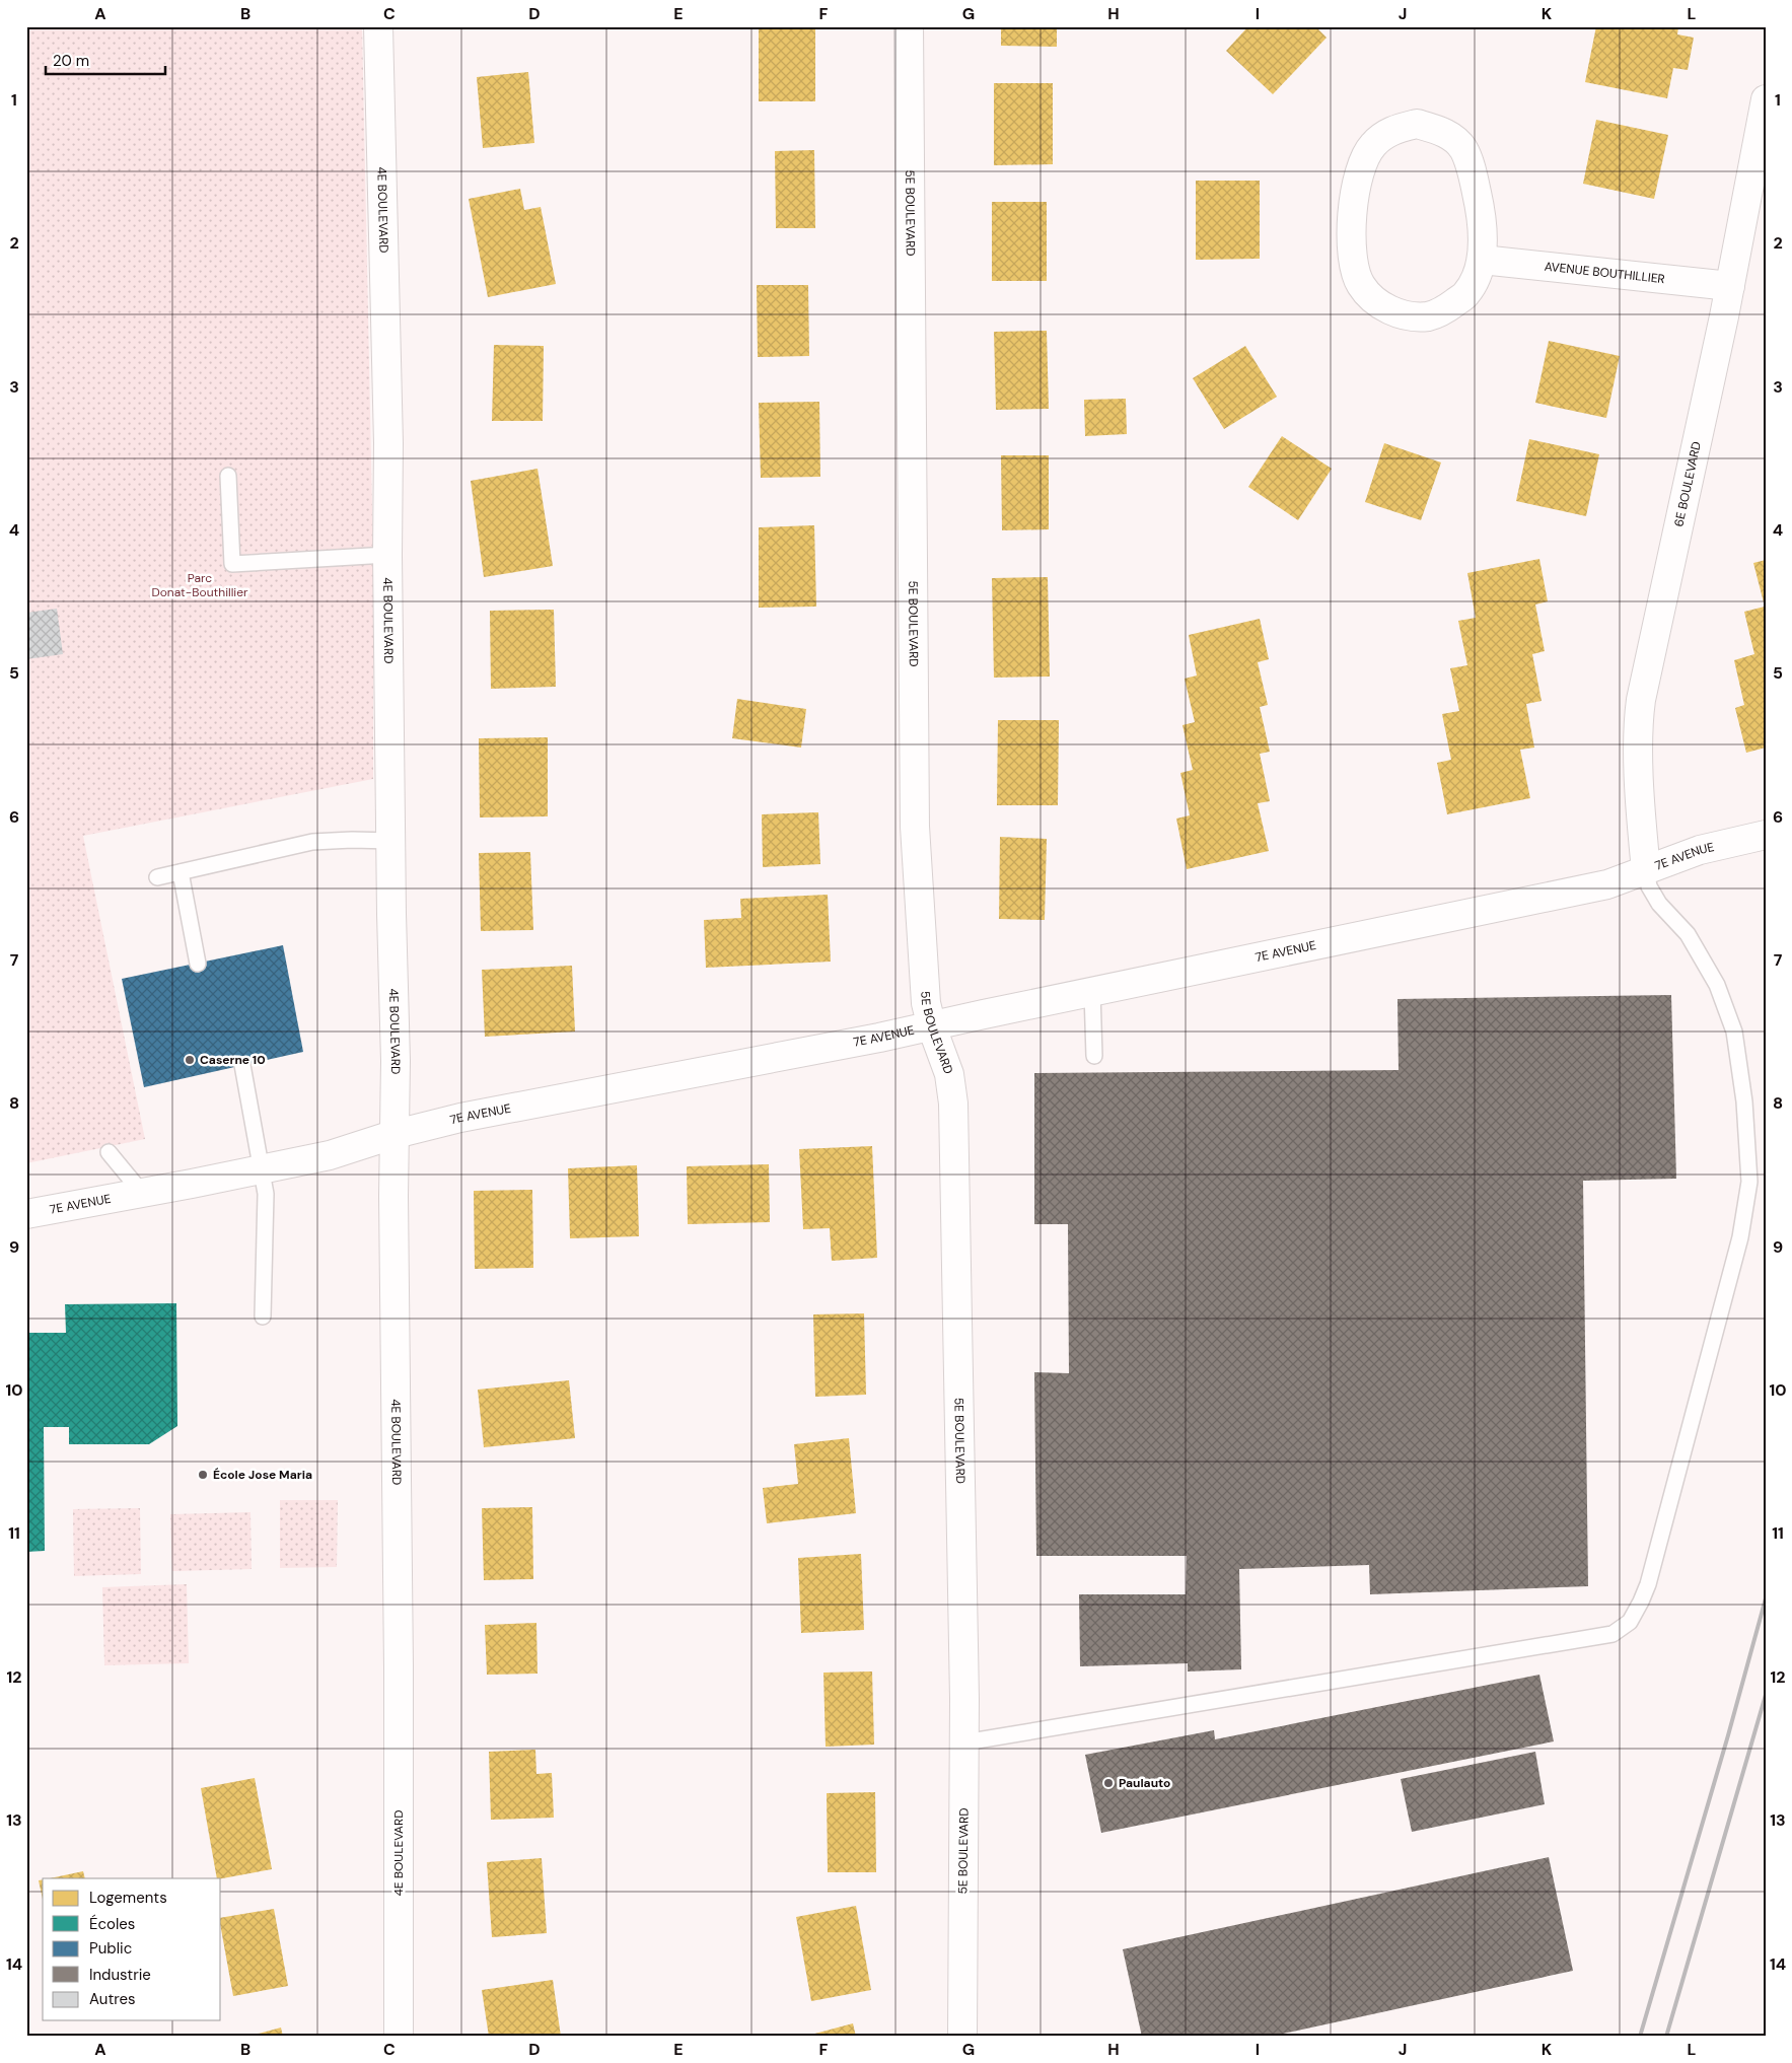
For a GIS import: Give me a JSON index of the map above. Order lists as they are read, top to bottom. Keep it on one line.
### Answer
{"streets":{"street":["4E BOULEVARD","5E BOULEVARD","AVENUE BOUTHILLIER","6E BOULEVARD","7E AVENUE"]},"crossings":[["4E BOULEVARD","7E AVENUE"],["5E BOULEVARD","7E AVENUE"],["AVENUE BOUTHILLIER","6E BOULEVARD"],["6E BOULEVARD","7E AVENUE"]],"parks":["Parc Donat-Bouthillier"],"places":["Caserne 10","École Jose Maria","Paulauto"],"legend":["Logements","Écoles","Public","Industrie","Autres"],"scale_bar":"20 m","grid":{"columns":["A","B","C","D","E","F","G","H","I","J","K","L"],"rows":["1","2","3","4","5","6","7","8","9","10","11","12","13","14"]}}
